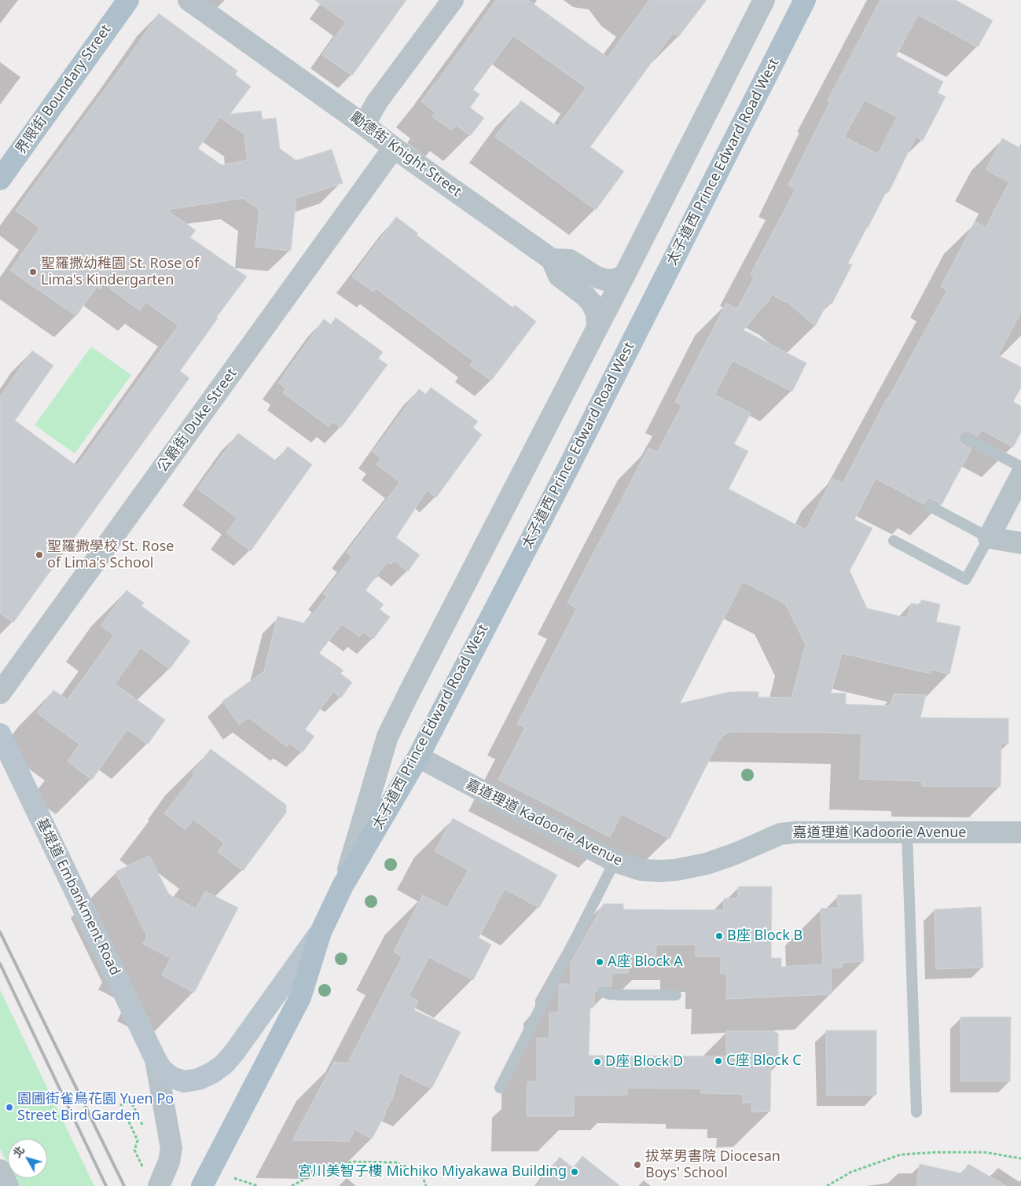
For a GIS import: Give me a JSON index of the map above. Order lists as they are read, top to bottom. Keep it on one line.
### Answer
{"streets":{"main road":["界限街 Boundary Street","太子道西 Prince Edward Road West","基堤道 Embankment Road"],"street":["勵德街 Knight Street","公爵街 Duke Street","嘉道理道 Kadoorie Avenue"]},"crossings":[["勵德街 Knight Street","公爵街 Duke Street"],["太子道西 Prince Edward Road West","嘉道理道 Kadoorie Avenue"],["太子道西 Prince Edward Road West","基堤道 Embankment Road"]],"places":["聖羅撒幼稚園 St. Rose of Lima's Kindergarten","聖羅撒學校 St. Rose of Lima's School","B座 Block B","A座 Block A","C座 Block C","D座 Block D","園圃街雀鳥花園 Yuen Po Street Bird Garden","拔萃男書院 Diocesan Boys' School","宮川美智子樓 Michiko Miyakawa Building"],"north":"top left"}
